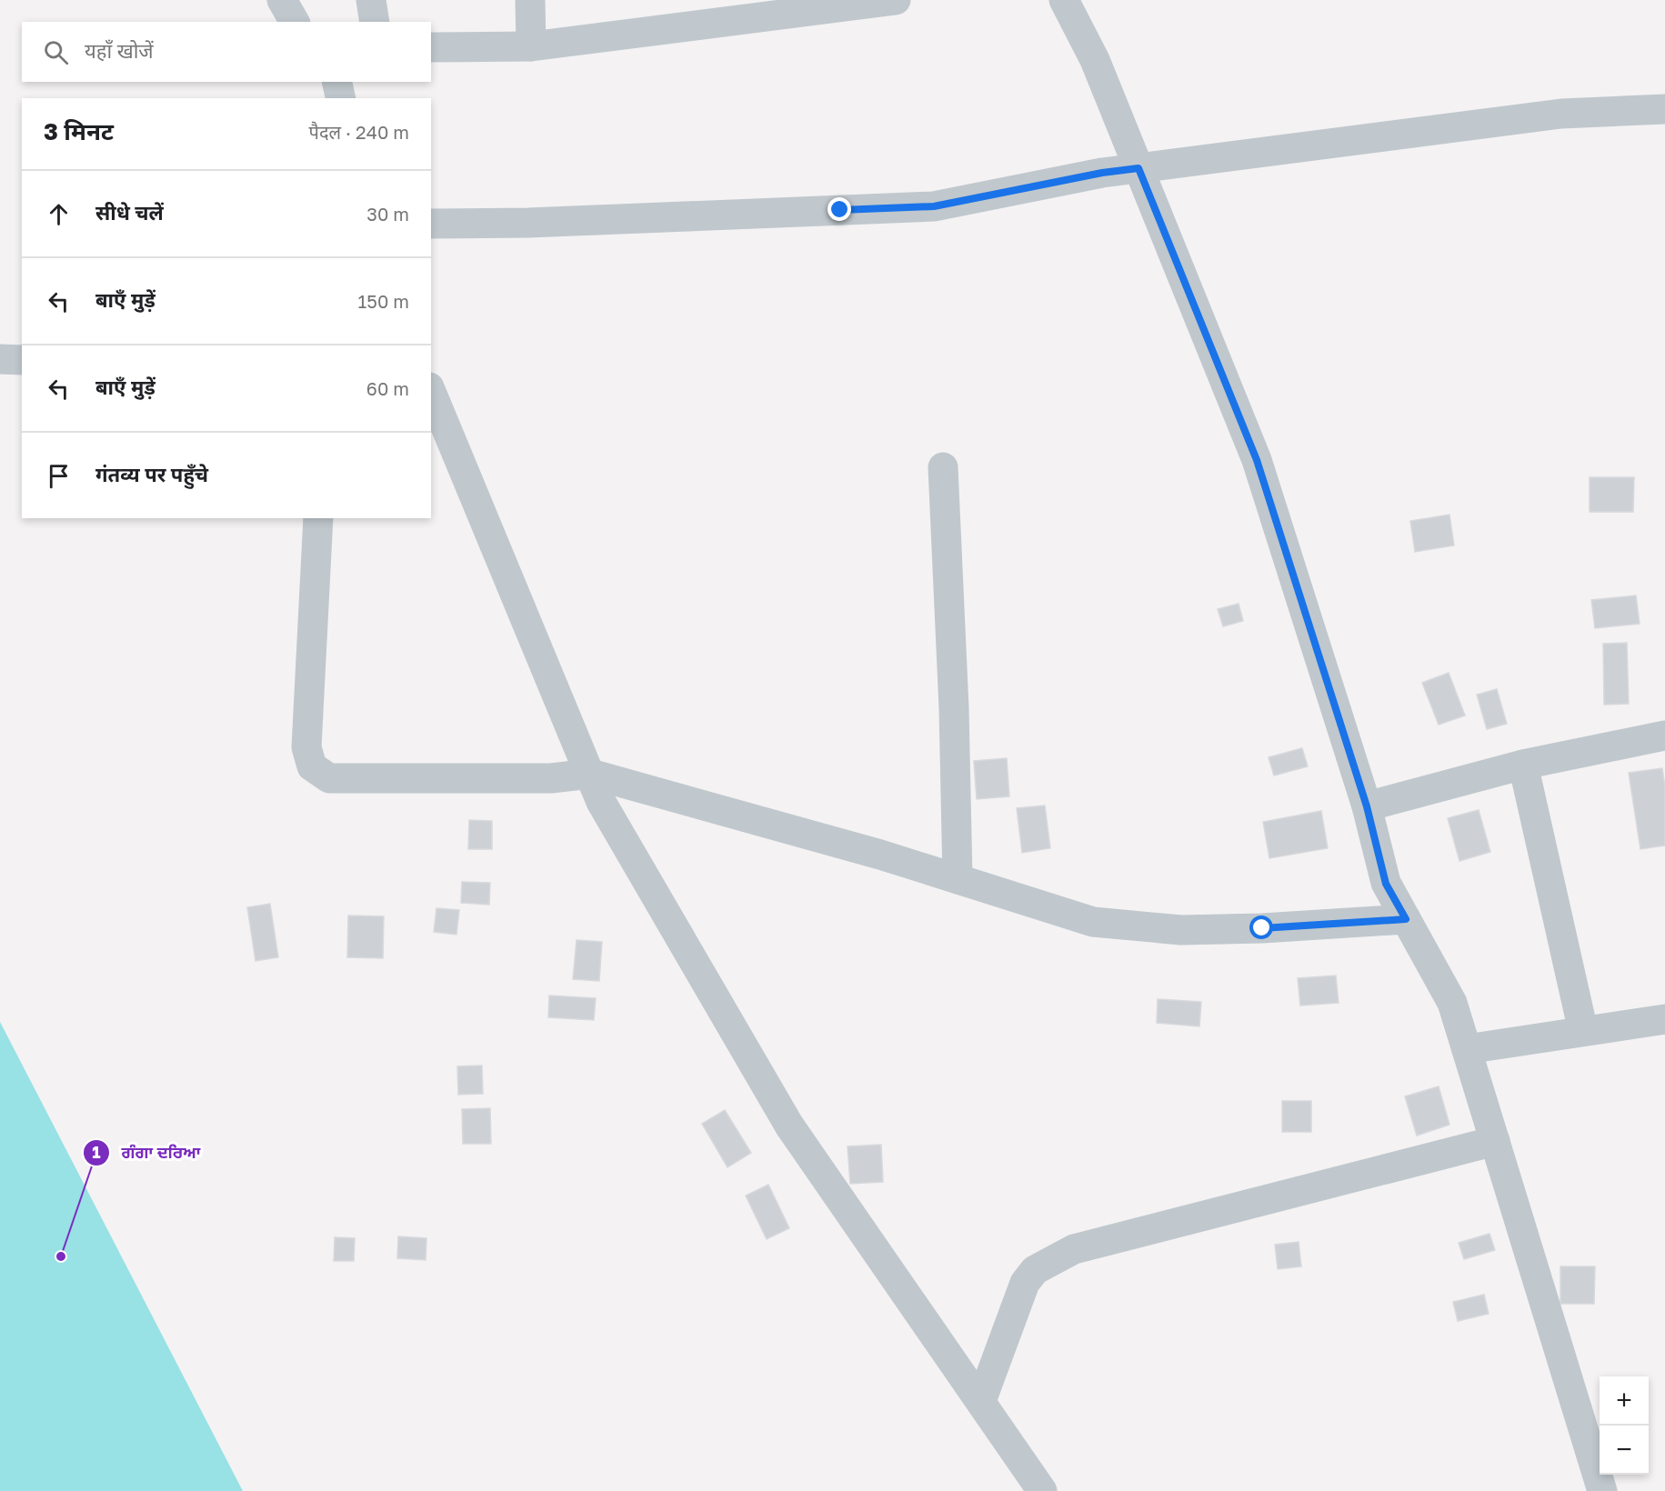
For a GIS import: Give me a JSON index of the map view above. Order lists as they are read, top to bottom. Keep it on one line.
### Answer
{"places":["ਗੰਗਾ ਦਰਿਆ"],"page":{"search":"यहाँ खोजें","heading":["3 मिनट","पैदल · 240 m"],"list":[["सीधे चलें","30 m"],["बाएँ मुड़ें","150 m"],["बाएँ मुड़ें","60 m"],"गंतव्य पर पहुँचे"],"map_buttons":["+","−"]}}
